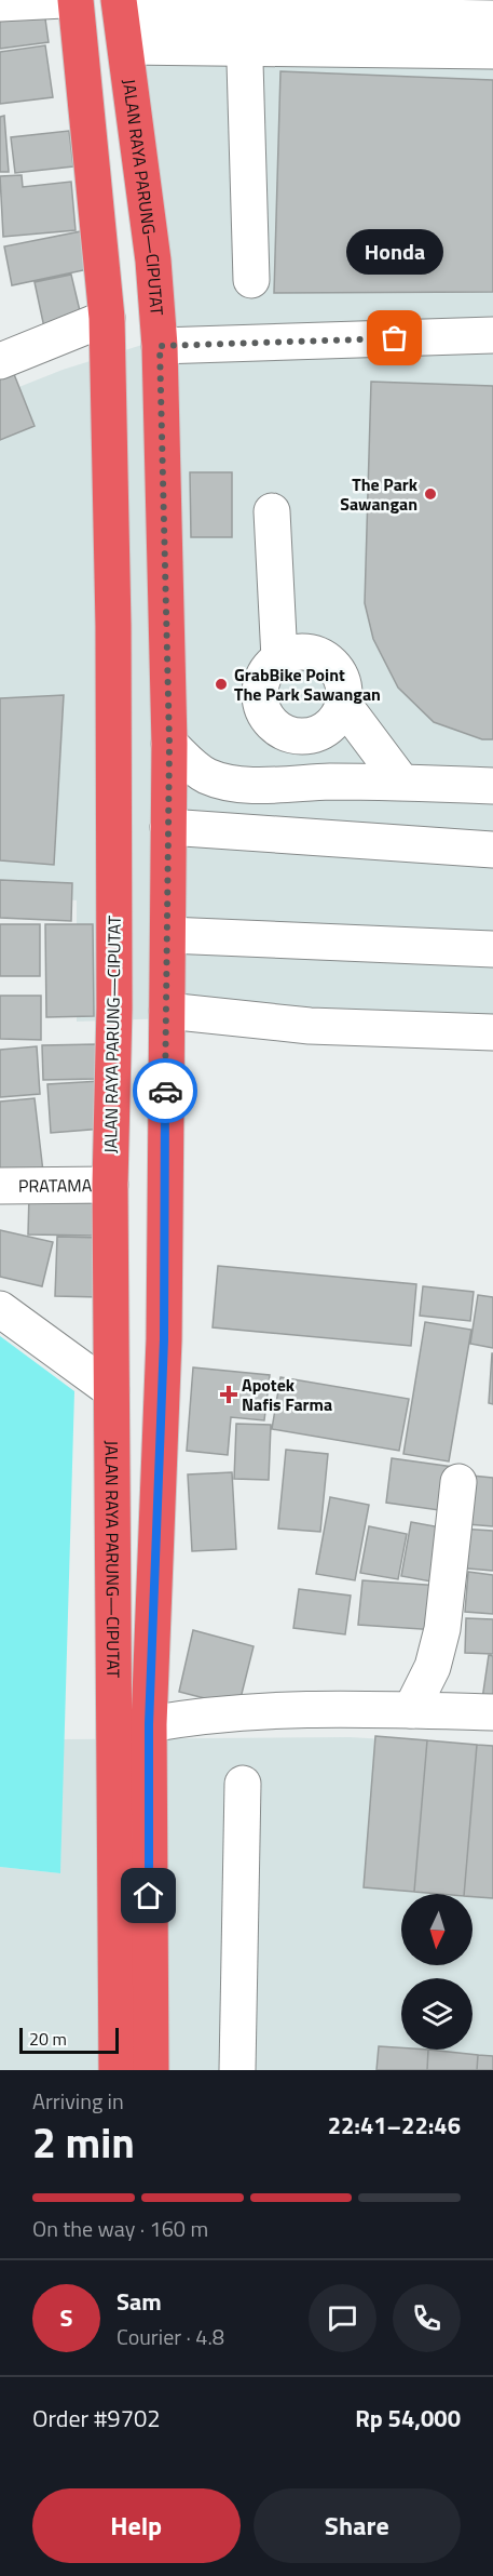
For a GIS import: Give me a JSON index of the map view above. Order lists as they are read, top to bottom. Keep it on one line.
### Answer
{"streets":{"highway":["JALAN RAYA PARUNG—CIPUTAT"],"street":["PRATAMA"]},"crossings":[["JALAN RAYA PARUNG—CIPUTAT","PRATAMA"]],"places":{"other":["Honda","The Park Sawangan","GrabBike Point The Park Sawangan"],"health":["Apotek Nafis Farma"]},"scale_bar":"20 m","north":"bottom","page":{"bubble":"Honda","scale":"20 m","heading":["2 min","Arriving in","22:41–22:46"],"panel":["Sam","Courier · 4.8","Order #9702","Rp 54,000"],"bar":"On the way · 160 m","round":"S","buttons":["Help","Share"]}}
